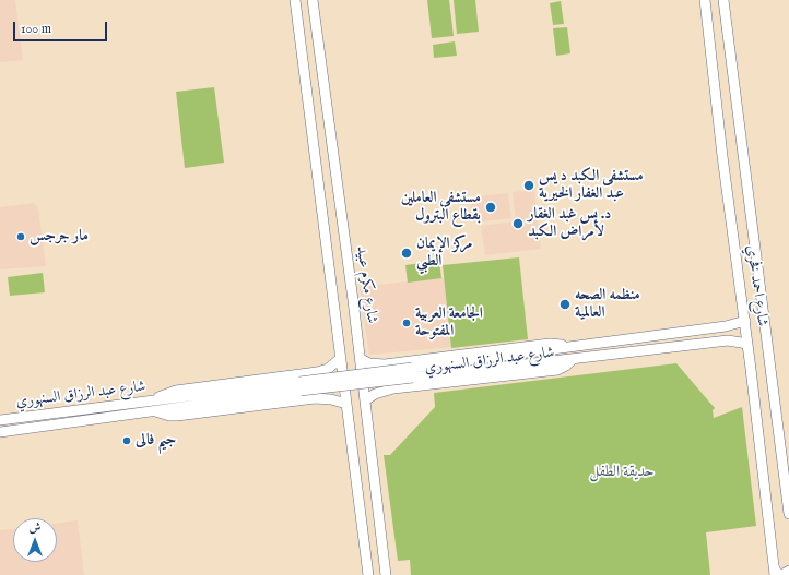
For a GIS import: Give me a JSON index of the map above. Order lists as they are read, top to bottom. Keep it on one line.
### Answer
{"streets":{"street":["شارع مكرم عبيد","شارع احمد فخري","شارع عبد الرزاق السنهوري"]},"crossings":[["شارع مكرم عبيد","شارع عبد الرزاق السنهوري"],["شارع احمد فخري","شارع عبد الرزاق السنهوري"]],"parks":["حديقة الطفل"],"places":["مستشفى الكبد د يس عبد الغفار الخيرية","مستشفى العاملين بقطاع البترول","د. يس غبد الغقار لأمراض الكبد","مار جرجس","مركز الإيمان الطبي","منظمه الصحه العالمية","الجامعة العربية المفتوحة","جيم فالى"],"scale_bar":"100 m","north":"top"}
